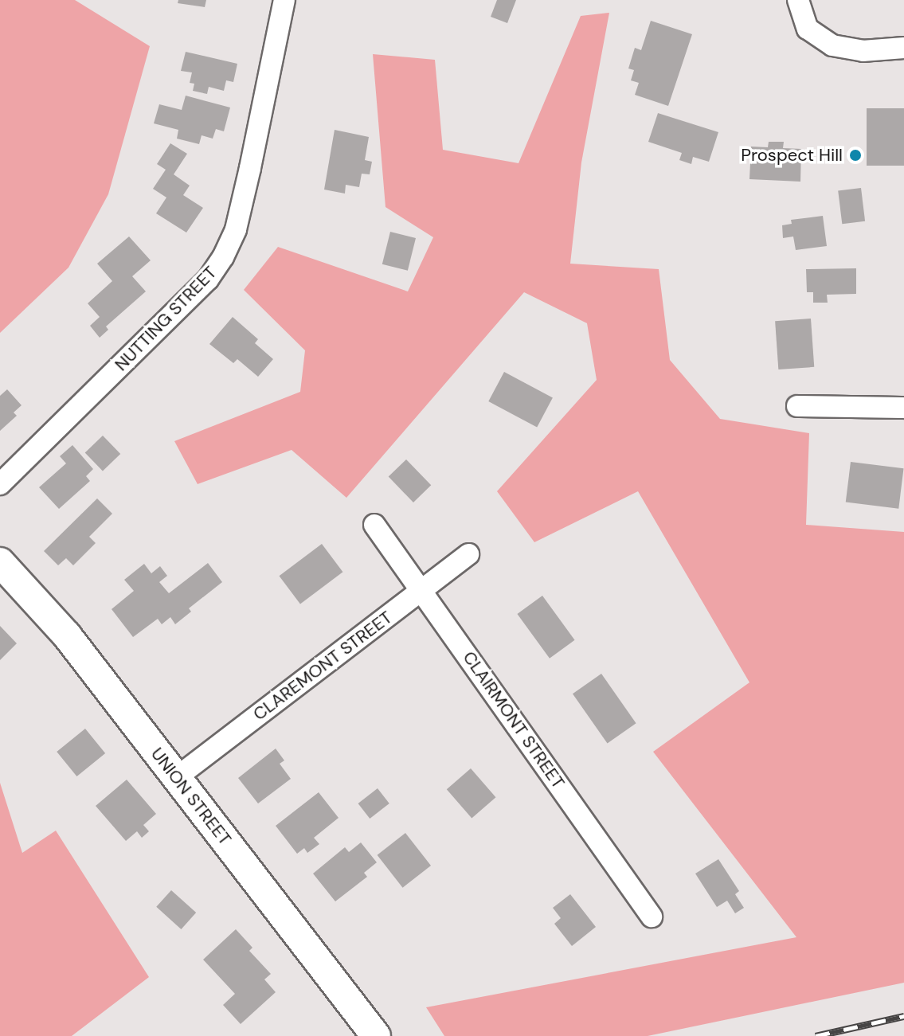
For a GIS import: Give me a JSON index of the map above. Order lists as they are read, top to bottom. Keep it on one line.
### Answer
{"streets":{"street":["NUTTING STREET","CLAREMONT STREET","CLAIRMONT STREET","UNION STREET"]},"crossings":[["CLAREMONT STREET","CLAIRMONT STREET"],["CLAREMONT STREET","UNION STREET"]],"places":["Prospect Hill"]}
